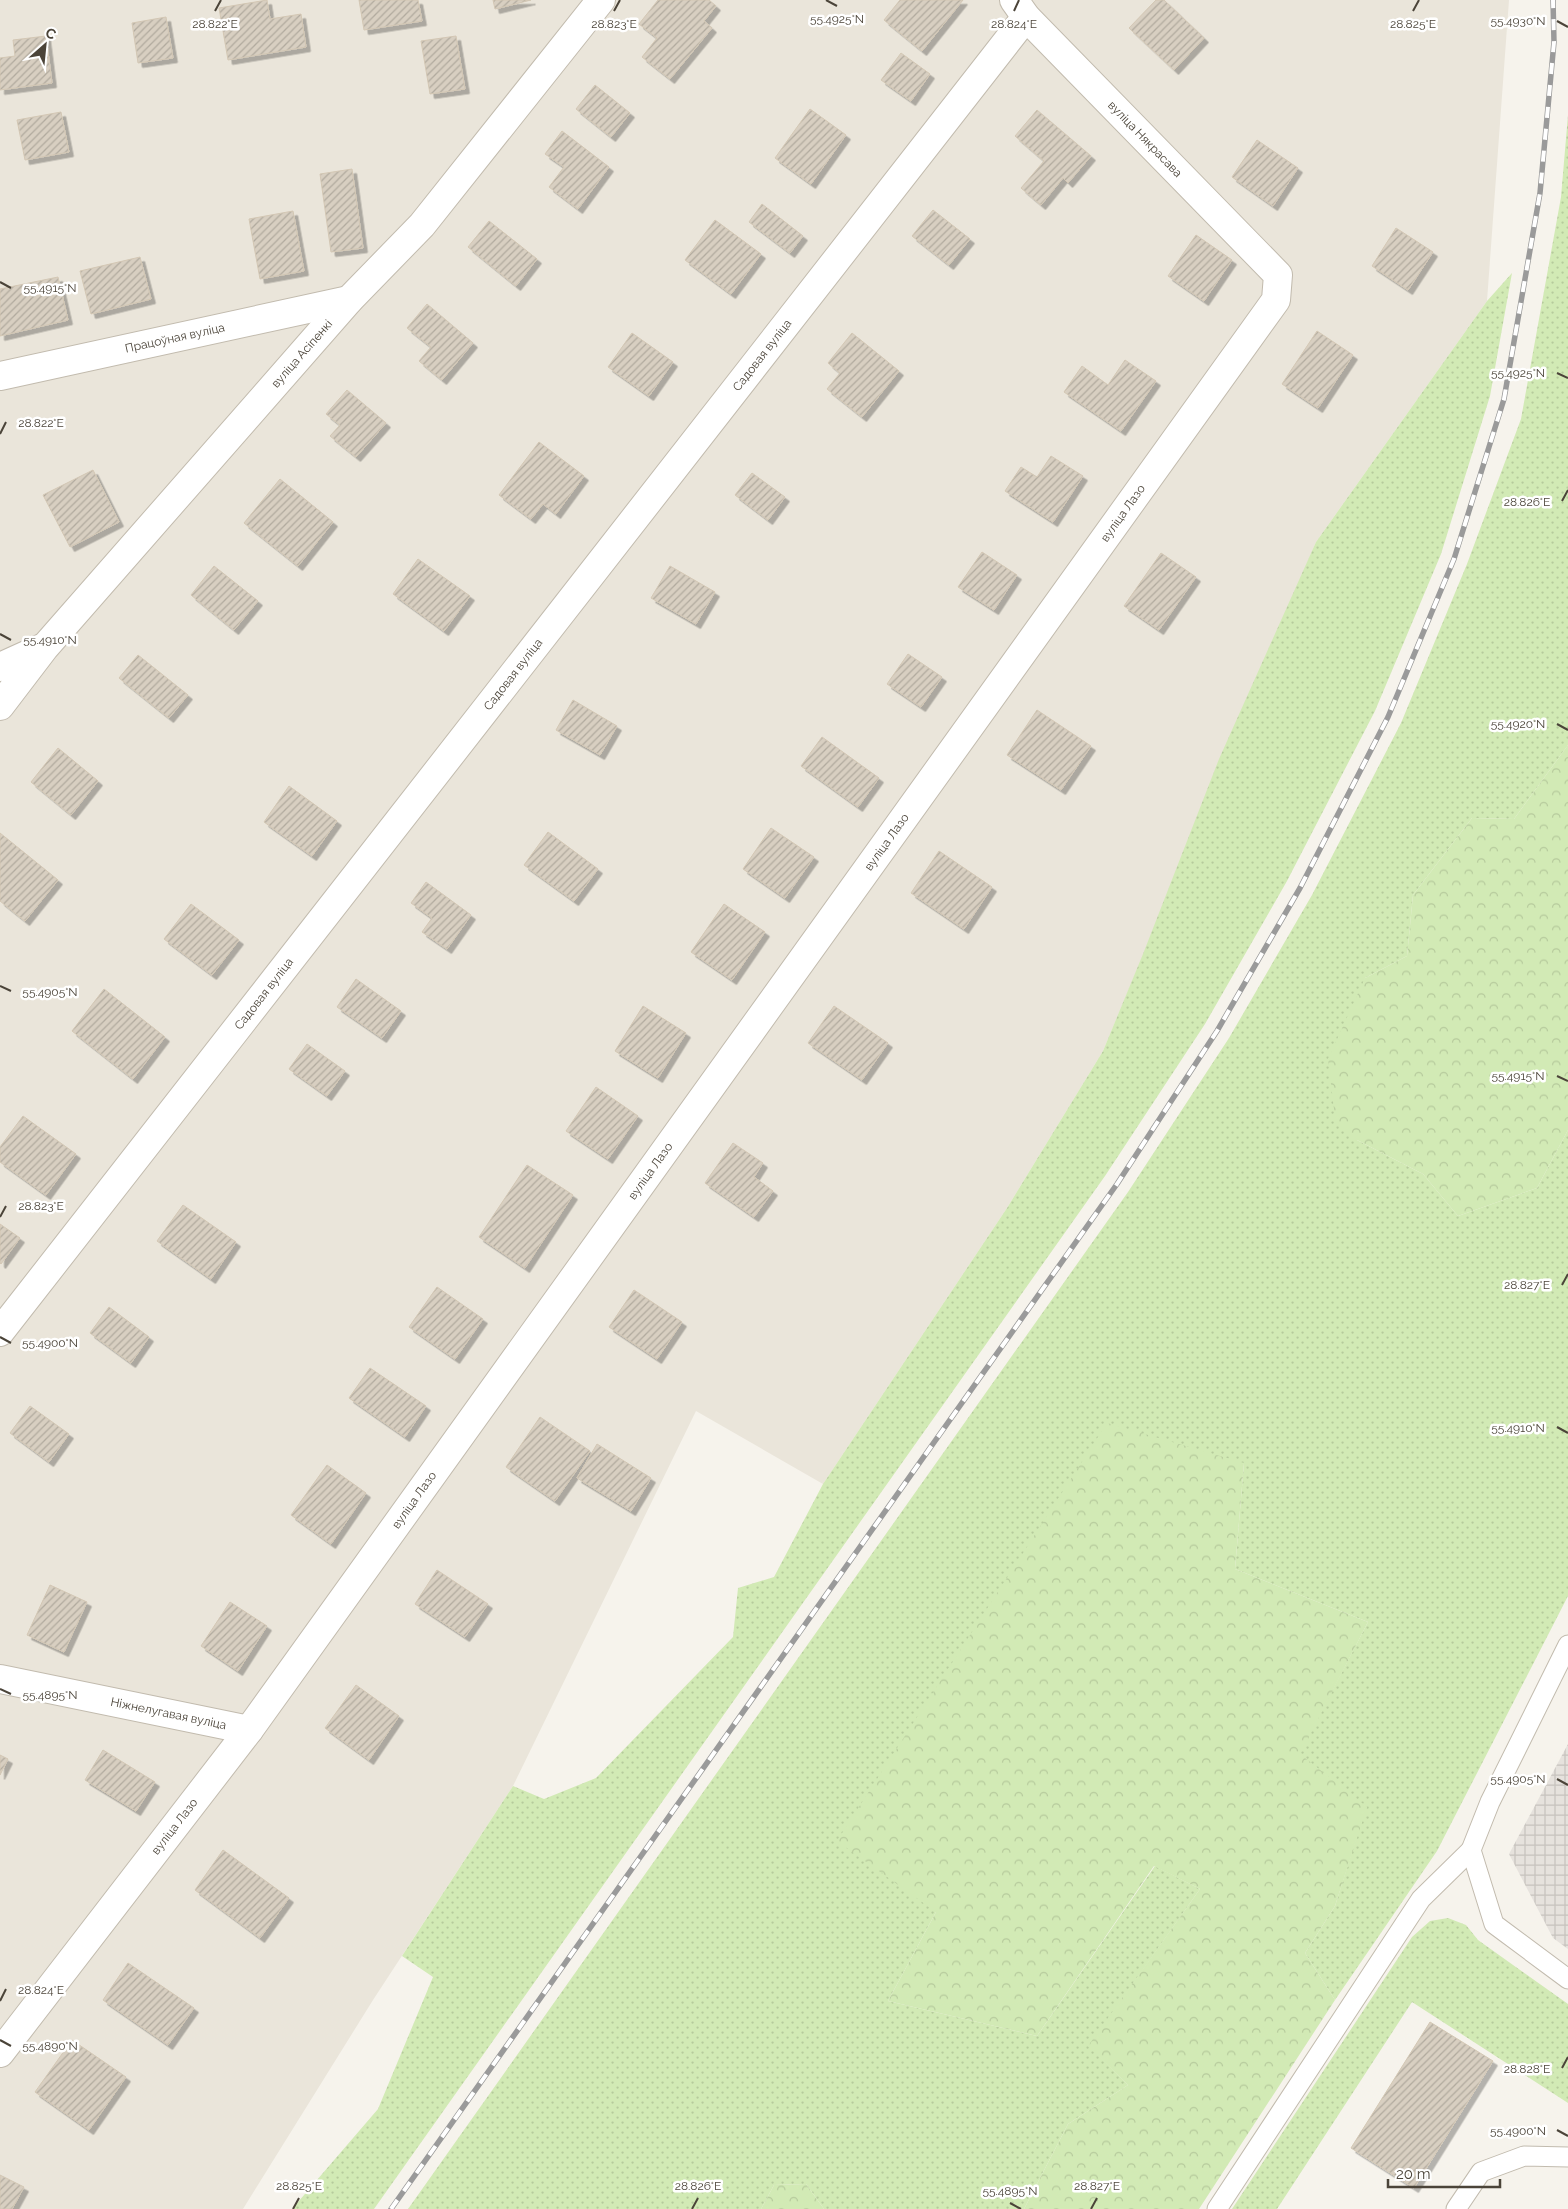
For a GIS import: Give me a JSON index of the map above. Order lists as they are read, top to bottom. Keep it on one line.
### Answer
{"streets":{"street":["вуліца Някрасава","Працоўная вуліца","вуліца Асіпенкі","Садовая вуліца","вуліца Лазо","Ніжнелугавая вуліца"]},"crossings":[["вуліца Някрасава","Садовая вуліца"],["вуліца Някрасава","вуліца Лазо"],["Працоўная вуліца","вуліца Асіпенкі"],["вуліца Лазо","Ніжнелугавая вуліца"]],"scale_bar":"20 m","north":"top right","coordinates":["55.4925°N","55.4930°N","28.822°E","28.823°E","28.824°E","28.825°E","55.4915°N","28.826°E","55.4910°N","55.4920°N","55.4905°N","28.827°E","55.4900°N","55.4895°N","55.4890°N","28.828°E"]}
